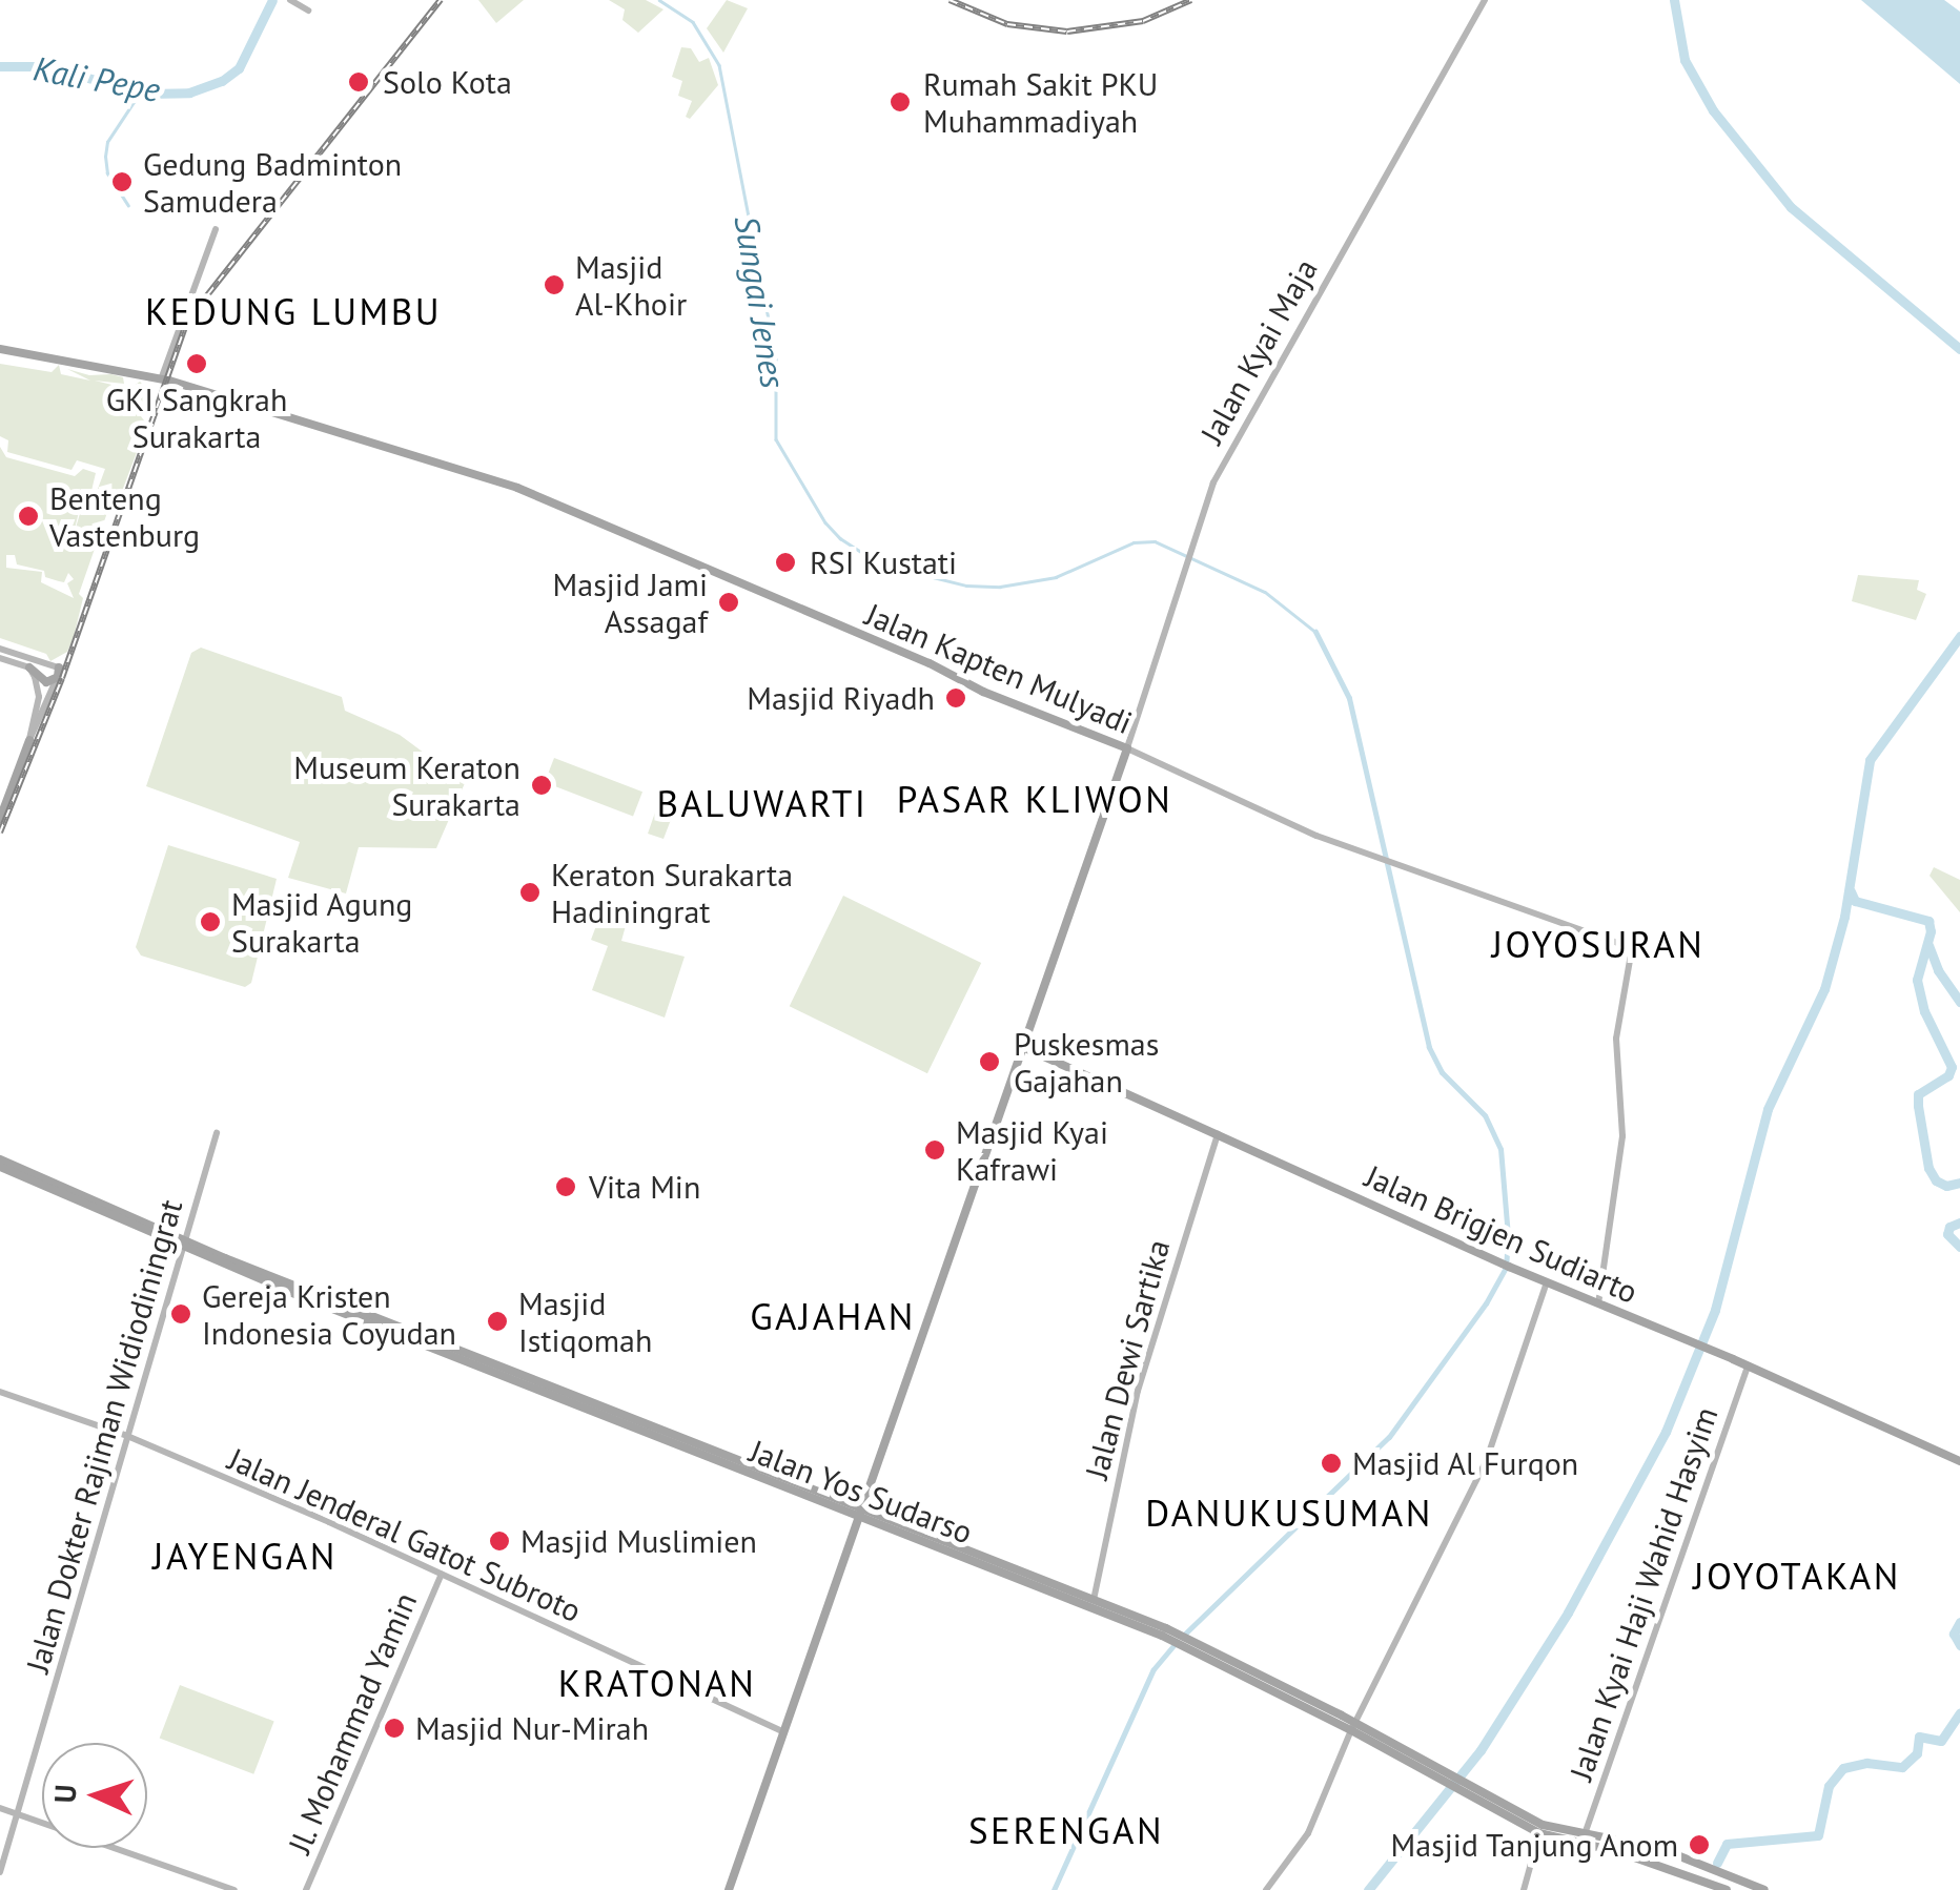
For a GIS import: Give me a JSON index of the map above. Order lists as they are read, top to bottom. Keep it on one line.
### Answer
{"streets":{"main road":["Jalan Kyai Maja","Jalan Kapten Mulyadi","Jalan Brigjen Sudiarto","Jalan Dewi Sartika","Jalan Dokter Rajiman Widiodiningrat","Jalan Yos Sudarso","Jalan Jenderal Gatot Subroto","Jalan Kyai Haji Wahid Hasyim","Jl. Mohammad Yamin"]},"crossings":[["Jalan Kyai Maja","Jalan Kapten Mulyadi"],["Jalan Kapten Mulyadi","Jalan Brigjen Sudiarto"],["Jalan Brigjen Sudiarto","Jalan Dewi Sartika"],["Jalan Brigjen Sudiarto","Jalan Kyai Haji Wahid Hasyim"],["Jalan Dewi Sartika","Jalan Yos Sudarso"],["Jalan Dokter Rajiman Widiodiningrat","Jalan Yos Sudarso"],["Jalan Dokter Rajiman Widiodiningrat","Jalan Jenderal Gatot Subroto"],["Jalan Jenderal Gatot Subroto","Jl. Mohammad Yamin"]],"districts":["KEDUNG LUMBU","PASAR KLIWON","BALUWARTI","JOYOSURAN","GAJAHAN","DANUKUSUMAN","JAYENGAN","JOYOTAKAN","KRATONAN","SERENGAN"],"water":["Kali Pepe","Sungai Jenes"],"places":["Solo Kota","Rumah Sakit PKU Muhammadiyah","Gedung Badminton Samudera","Masjid Al-Khoir","GKI Sangkrah Surakarta","Benteng Vastenburg","RSI Kustati","Masjid Jami Assagaf","Masjid Riyadh","Museum Keraton Surakarta","Keraton Surakarta Hadiningrat","Masjid Agung Surakarta","Puskesmas Gajahan","Masjid Kyai Kafrawi","Vita Min","Gereja Kristen Indonesia Coyudan","Masjid Istiqomah","Masjid Al Furqon","Masjid Muslimien","Masjid Nur-Mirah","Masjid Tanjung Anom"],"north":"left"}
